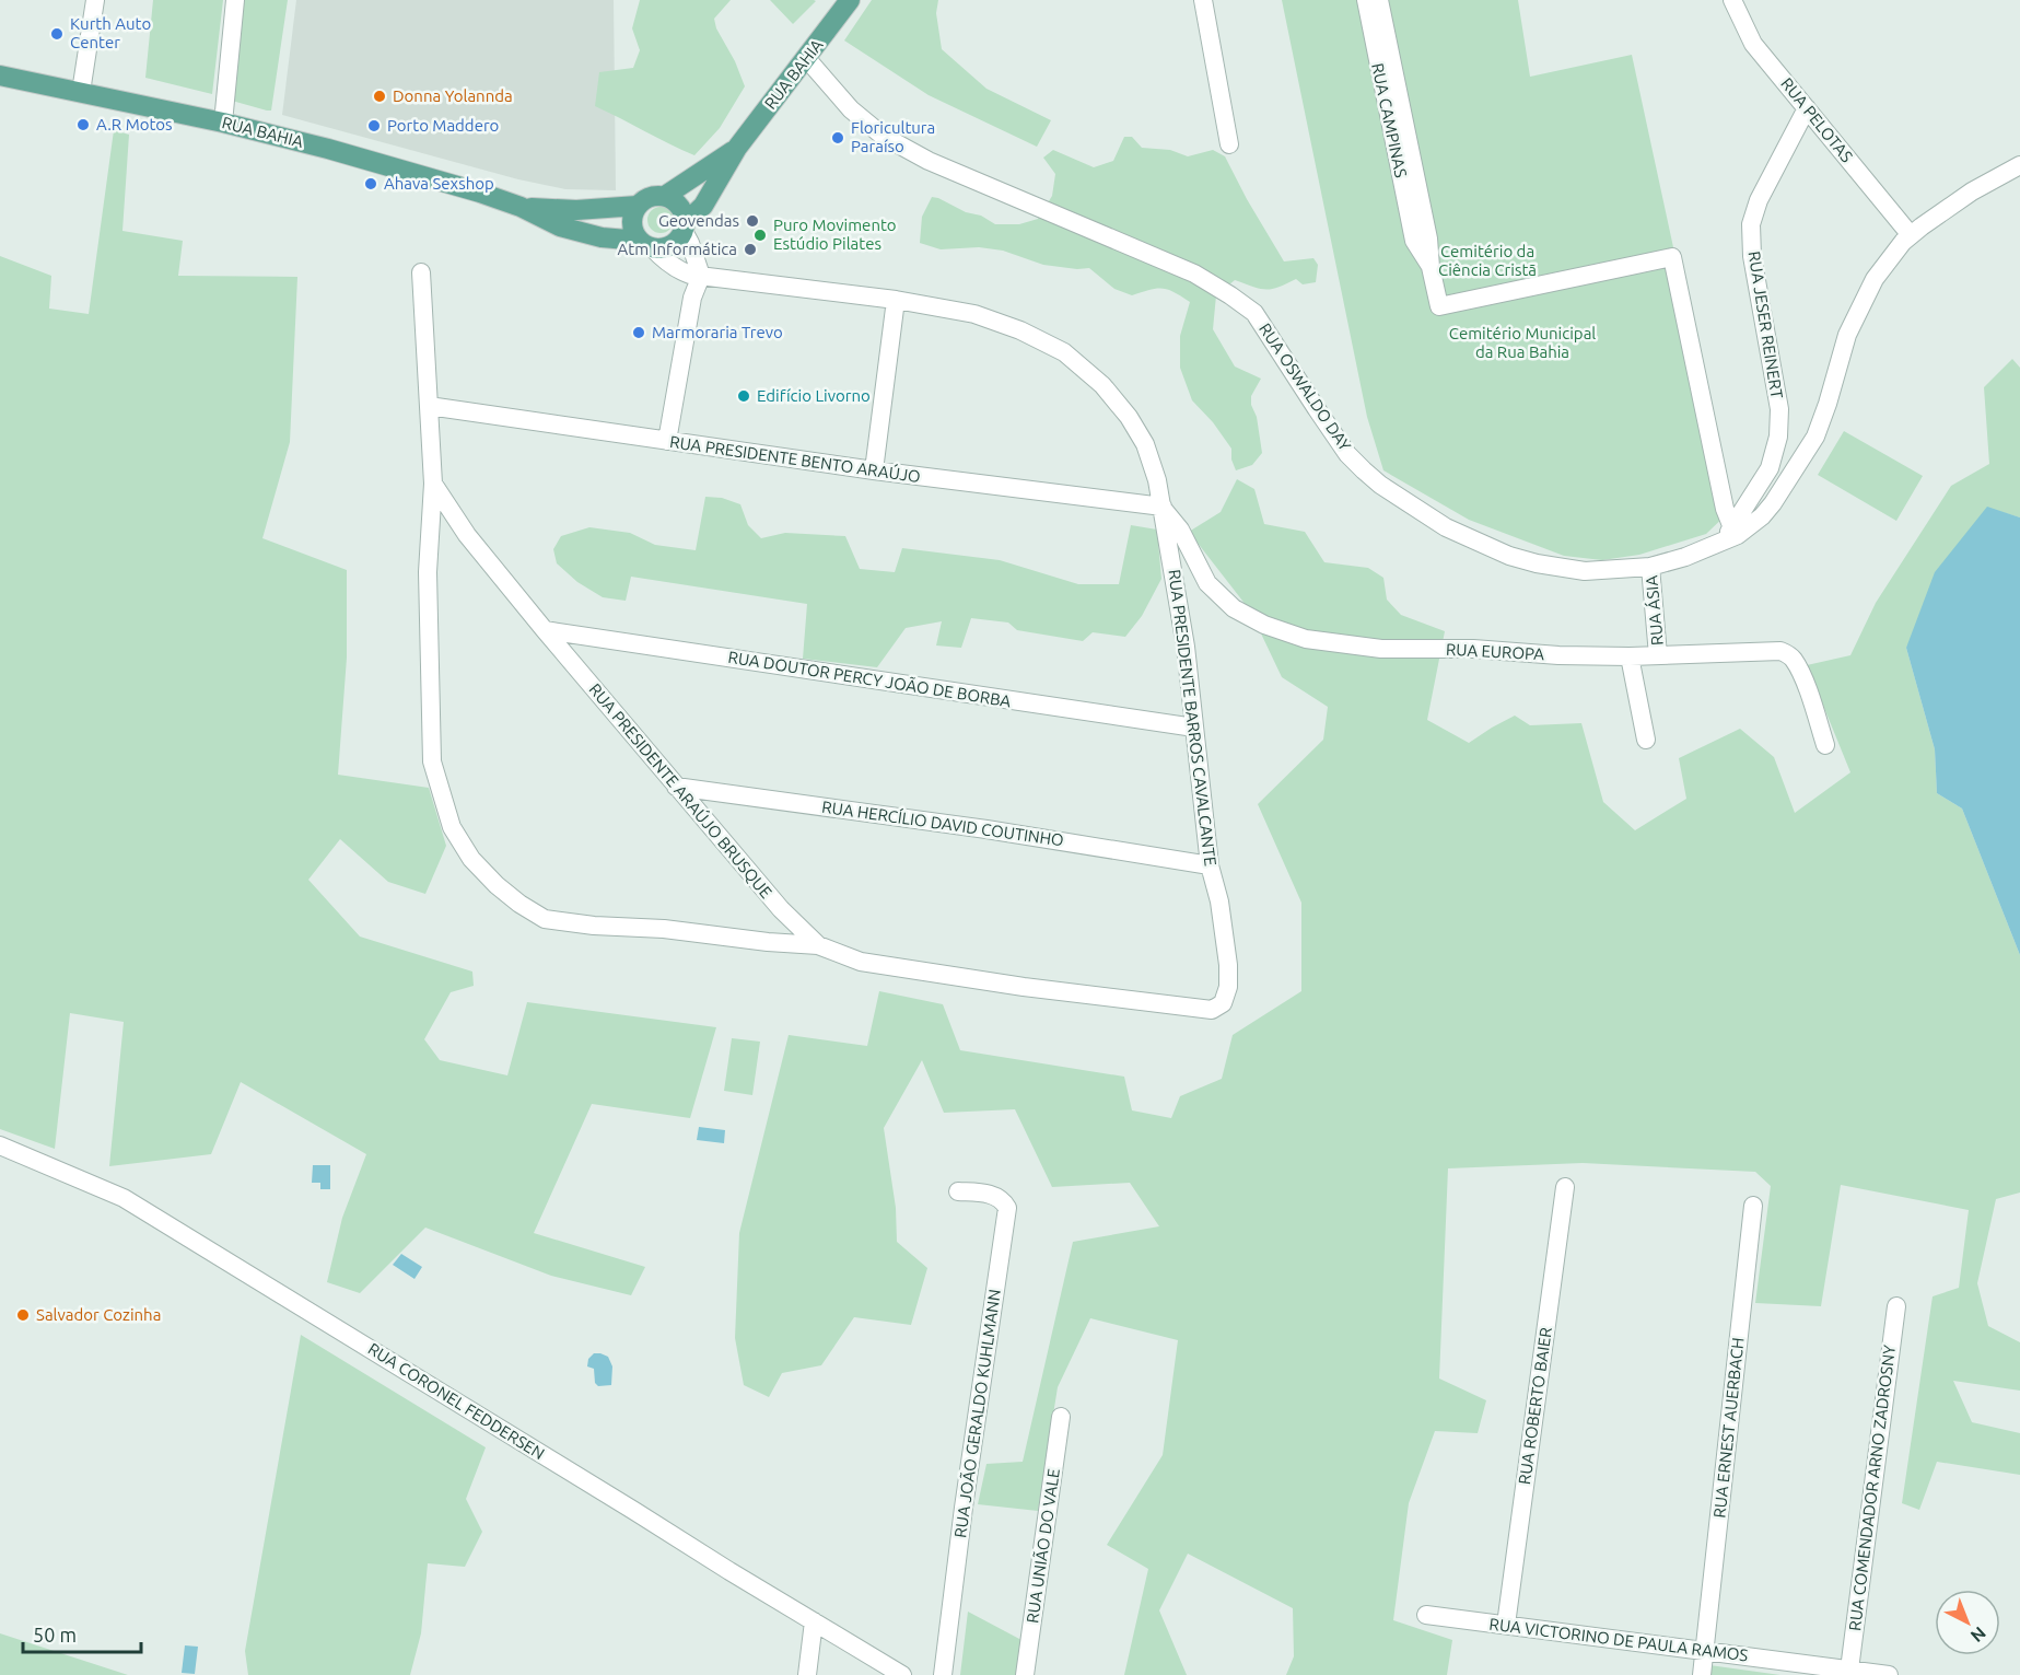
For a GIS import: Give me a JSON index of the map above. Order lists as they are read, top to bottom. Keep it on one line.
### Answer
{"streets":{"main road":["RUA BAHIA"],"street":["RUA CAMPINAS","RUA PELOTAS","RUA JESER REINERT","RUA OSWALDO DAY","RUA PRESIDENTE BENTO ARAÚJO","RUA ÁSIA","RUA EUROPA","RUA DOUTOR PERCY JOÃO DE BORBA","RUA PRESIDENTE BARROS CAVALCANTE","RUA PRESIDENTE ARAÚJO BRUSQUE","RUA HERCÍLIO DAVID COUTINHO","RUA CORONEL FEDDERSEN","RUA ROBERTO BAIER","RUA JOÃO GERALDO KUHLMANN","RUA ERNEST AUERBACH","RUA COMENDADOR ARNO ZADROSNY","RUA UNIÃO DO VALE","RUA VICTORINO DE PAULA RAMOS"]},"crossings":[["RUA BAHIA","RUA OSWALDO DAY"],["RUA BAHIA","RUA PRESIDENTE BARROS CAVALCANTE"],["RUA PELOTAS","RUA JESER REINERT"],["RUA PELOTAS","RUA OSWALDO DAY"],["RUA JESER REINERT","RUA OSWALDO DAY"],["RUA OSWALDO DAY","RUA ÁSIA"],["RUA PRESIDENTE BENTO ARAÚJO","RUA EUROPA"],["RUA PRESIDENTE BENTO ARAÚJO","RUA PRESIDENTE BARROS CAVALCANTE"],["RUA ÁSIA","RUA EUROPA"],["RUA EUROPA","RUA PRESIDENTE BARROS CAVALCANTE"],["RUA DOUTOR PERCY JOÃO DE BORBA","RUA PRESIDENTE BARROS CAVALCANTE"],["RUA DOUTOR PERCY JOÃO DE BORBA","RUA PRESIDENTE ARAÚJO BRUSQUE"],["RUA PRESIDENTE BARROS CAVALCANTE","RUA PRESIDENTE ARAÚJO BRUSQUE"],["RUA PRESIDENTE BARROS CAVALCANTE","RUA HERCÍLIO DAVID COUTINHO"],["RUA PRESIDENTE ARAÚJO BRUSQUE","RUA HERCÍLIO DAVID COUTINHO"],["RUA ROBERTO BAIER","RUA VICTORINO DE PAULA RAMOS"],["RUA ERNEST AUERBACH","RUA VICTORINO DE PAULA RAMOS"],["RUA COMENDADOR ARNO ZADROSNY","RUA VICTORINO DE PAULA RAMOS"]],"parks":["Cemitério da Ciência Cristã","Cemitério Municipal da Rua Bahia"],"places":["Kurth Auto Center","Donna Yolannda","A.R Motos","Porto Maddero","Floricultura Paraíso","Ahava Sexshop","Geovendas","Puro Movimento Estúdio Pilates","Atm Informática","Marmoraria Trevo","Edifício Livorno","Salvador Cozinha"],"scale_bar":"50 m","north":"bottom right"}
